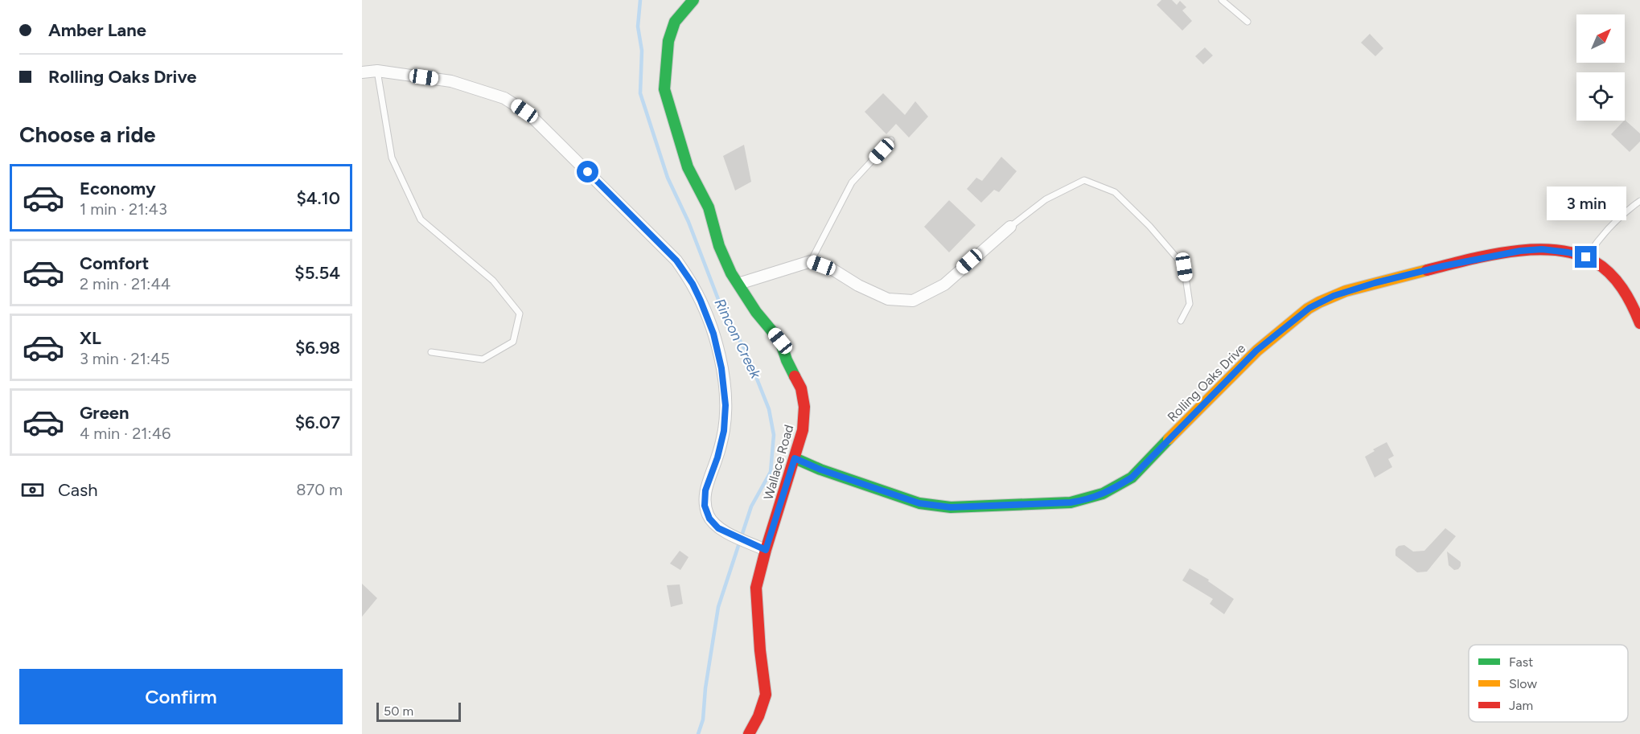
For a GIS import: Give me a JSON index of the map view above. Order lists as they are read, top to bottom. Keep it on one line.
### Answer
{"streets":{"street":["Rolling Oaks Drive","Wallace Road"]},"crossings":[["Rolling Oaks Drive","Wallace Road"]],"water":["Rincon Creek"],"legend":["Fast","Slow","Jam"],"scale_bar":"50 m","north":"top right","page":{"banner":["Amber Lane","Rolling Oaks Drive"],"heading":"Choose a ride","list":[{"name":"Economy","note":"1 min · 21:43","value":"$4.10"},{"name":"Comfort","note":"2 min · 21:44","value":"$5.54"},{"name":"XL","note":"3 min · 21:45","value":"$6.98"},{"name":"Green","note":"4 min · 21:46","value":"$6.07"}],"bubble":"3 min","pay":["Cash","870 m"],"buttons":"Confirm","scale":"50 m"}}
